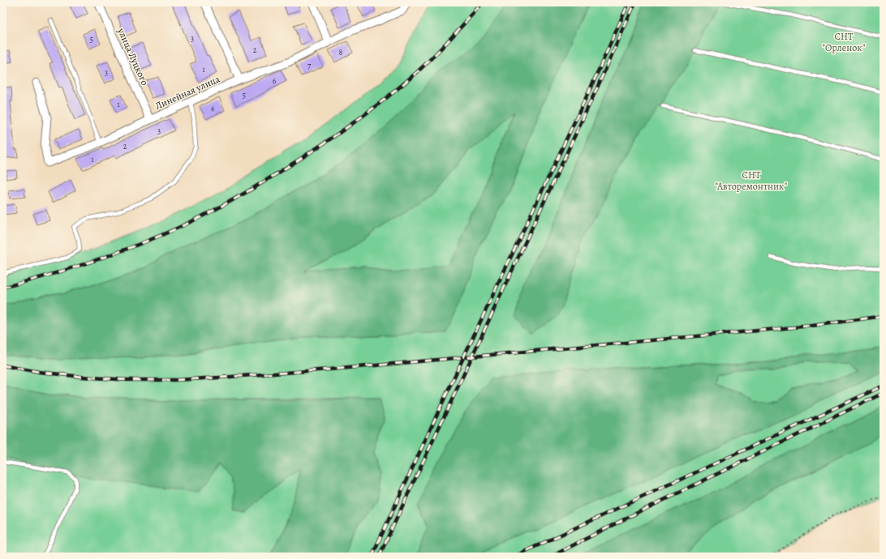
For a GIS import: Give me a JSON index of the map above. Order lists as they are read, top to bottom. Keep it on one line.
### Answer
{"streets":{"street":["улица Луцкого","Линейная улица"]},"crossings":[["улица Луцкого","Линейная улица"]],"parks":["СНТ \"Орленок\"","СНТ \"Авторемонтник\""],"house_numbers":["3","5","2","8","7","1","3","6","5","1","4","3","2","1"]}
